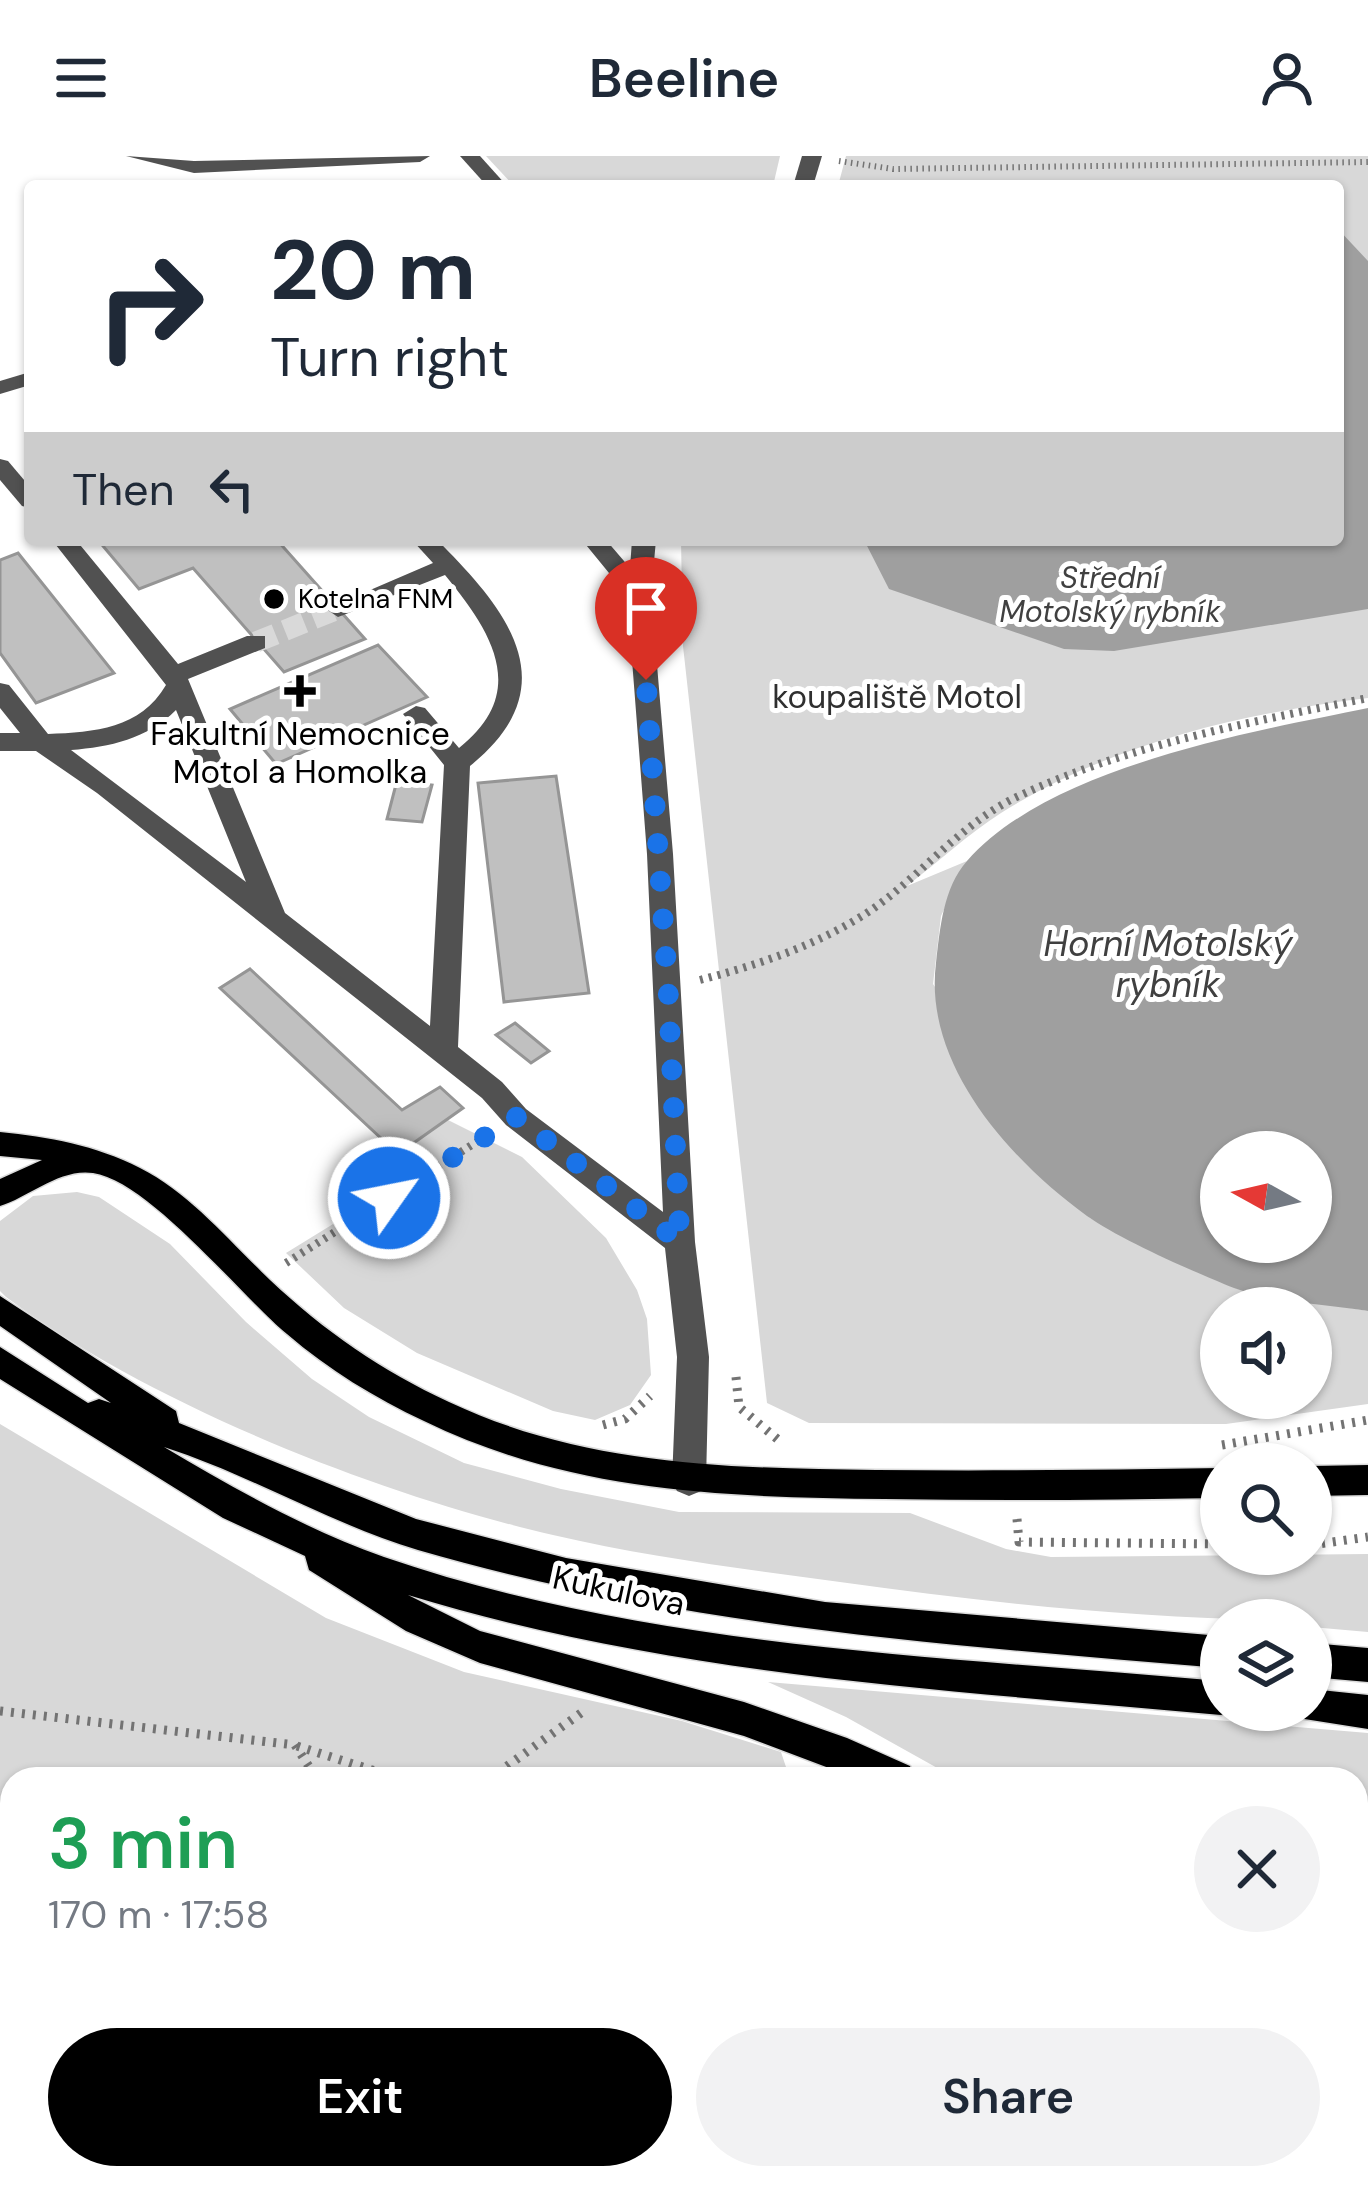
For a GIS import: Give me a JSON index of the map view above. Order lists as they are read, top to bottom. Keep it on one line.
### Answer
{"streets":{"main road":["Kukulova"]},"water":["Střední Motolský rybník","Horní Motolský rybník"],"parks":["koupaliště Motol"],"places":{"other":["Kotelna FNM"],"health":["Fakultní Nemocnice Motol a Homolka"]},"north":"left","page":{"header":"Beeline","turn":["20 m","Turn right"],"then":"Then","heading":["3 min","170 m · 17:58"],"buttons":["Exit","Share"]}}
